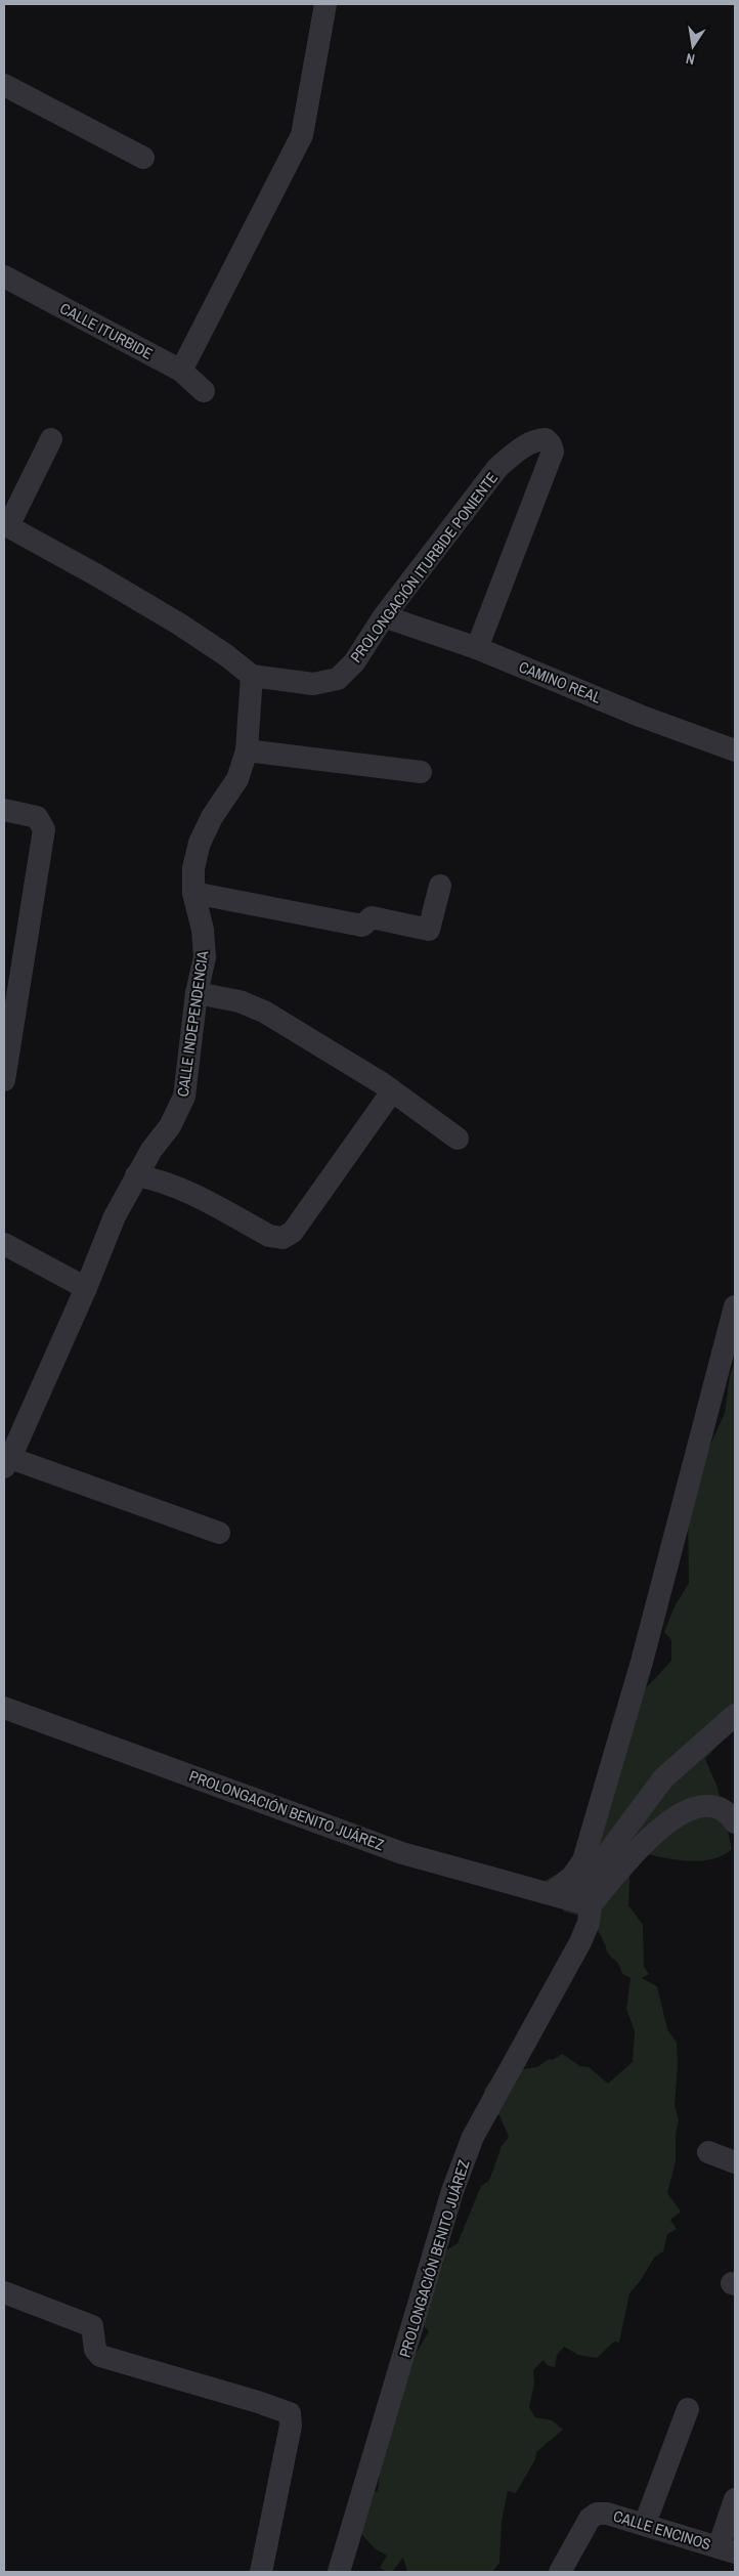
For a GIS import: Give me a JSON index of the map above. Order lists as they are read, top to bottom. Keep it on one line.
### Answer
{"streets":{"street":["CALLE ITURBIDE","PROLONGACIÓN ITURBIDE PONIENTE","CAMINO REAL","CALLE INDEPENDENCIA","PROLONGACIÓN BENITO JUÁREZ","CALLE ENCINOS"]},"crossings":[["PROLONGACIÓN ITURBIDE PONIENTE","CAMINO REAL"],["PROLONGACIÓN ITURBIDE PONIENTE","CALLE INDEPENDENCIA"]],"north":"bottom"}
